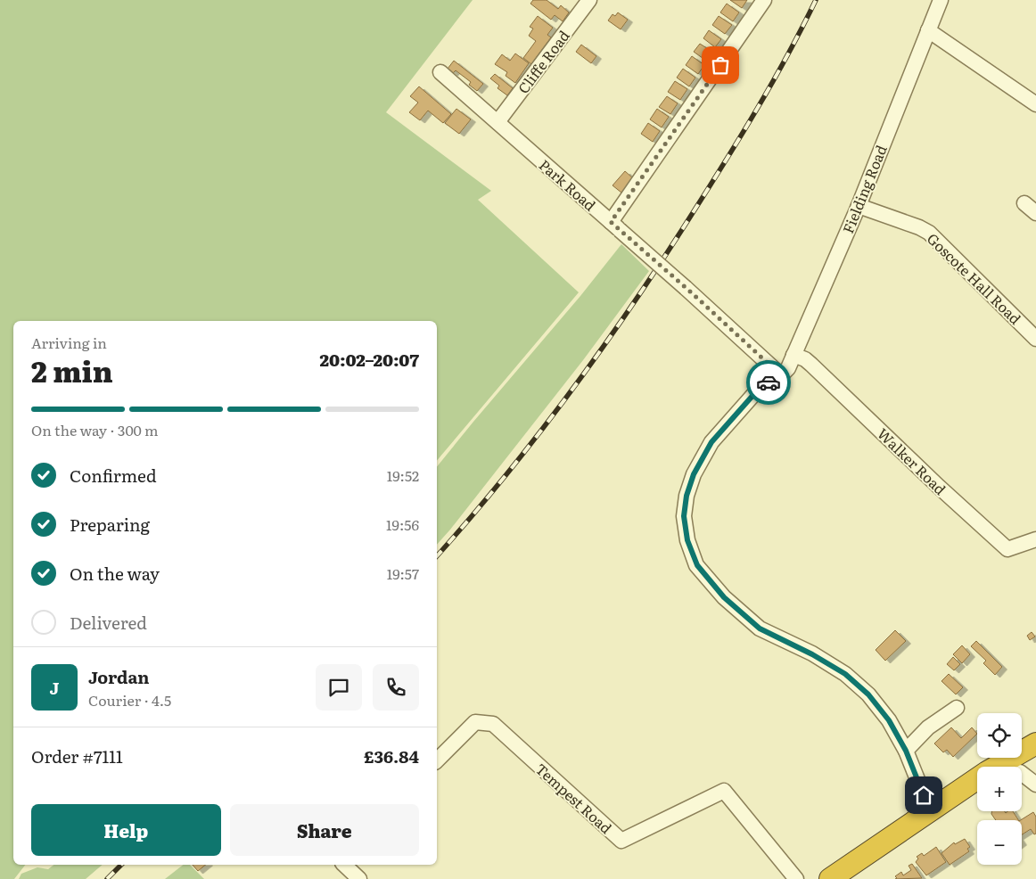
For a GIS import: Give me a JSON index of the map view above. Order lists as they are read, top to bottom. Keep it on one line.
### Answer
{"streets":{"street":["Cliffe Road","Park Road","Fielding Road","Goscote Hall Road","Walker Road","Tempest Road"]},"crossings":[["Cliffe Road","Park Road"],["Park Road","Fielding Road"],["Fielding Road","Goscote Hall Road"],["Fielding Road","Walker Road"]],"page":{"heading":["2 min","Arriving in","20:02–20:07"],"panel":["Jordan","Courier · 4.5","Order #7111","£36.84"],"bar":"On the way · 300 m","list":[["Confirmed","19:52"],["Preparing","19:56"],["On the way","19:57"],"Delivered"],"round":"J","map_buttons":["+","−"],"buttons":["Help","Share"]}}
